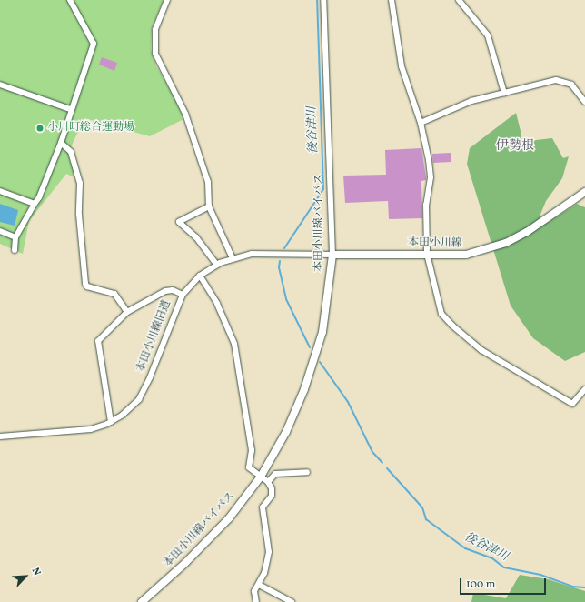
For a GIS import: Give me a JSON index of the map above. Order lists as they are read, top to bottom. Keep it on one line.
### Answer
{"streets":{"main road":["本田小川線バイパス","本田小川線"],"street":["本田小川線旧道"]},"crossings":[["本田小川線バイパス","本田小川線"],["本田小川線バイパス","本田小川線旧道"],["本田小川線","本田小川線旧道"]],"districts":["伊勢根"],"water":["後谷津川"],"places":["小川町総合運動場"],"scale_bar":"100 m","north":"top right"}
